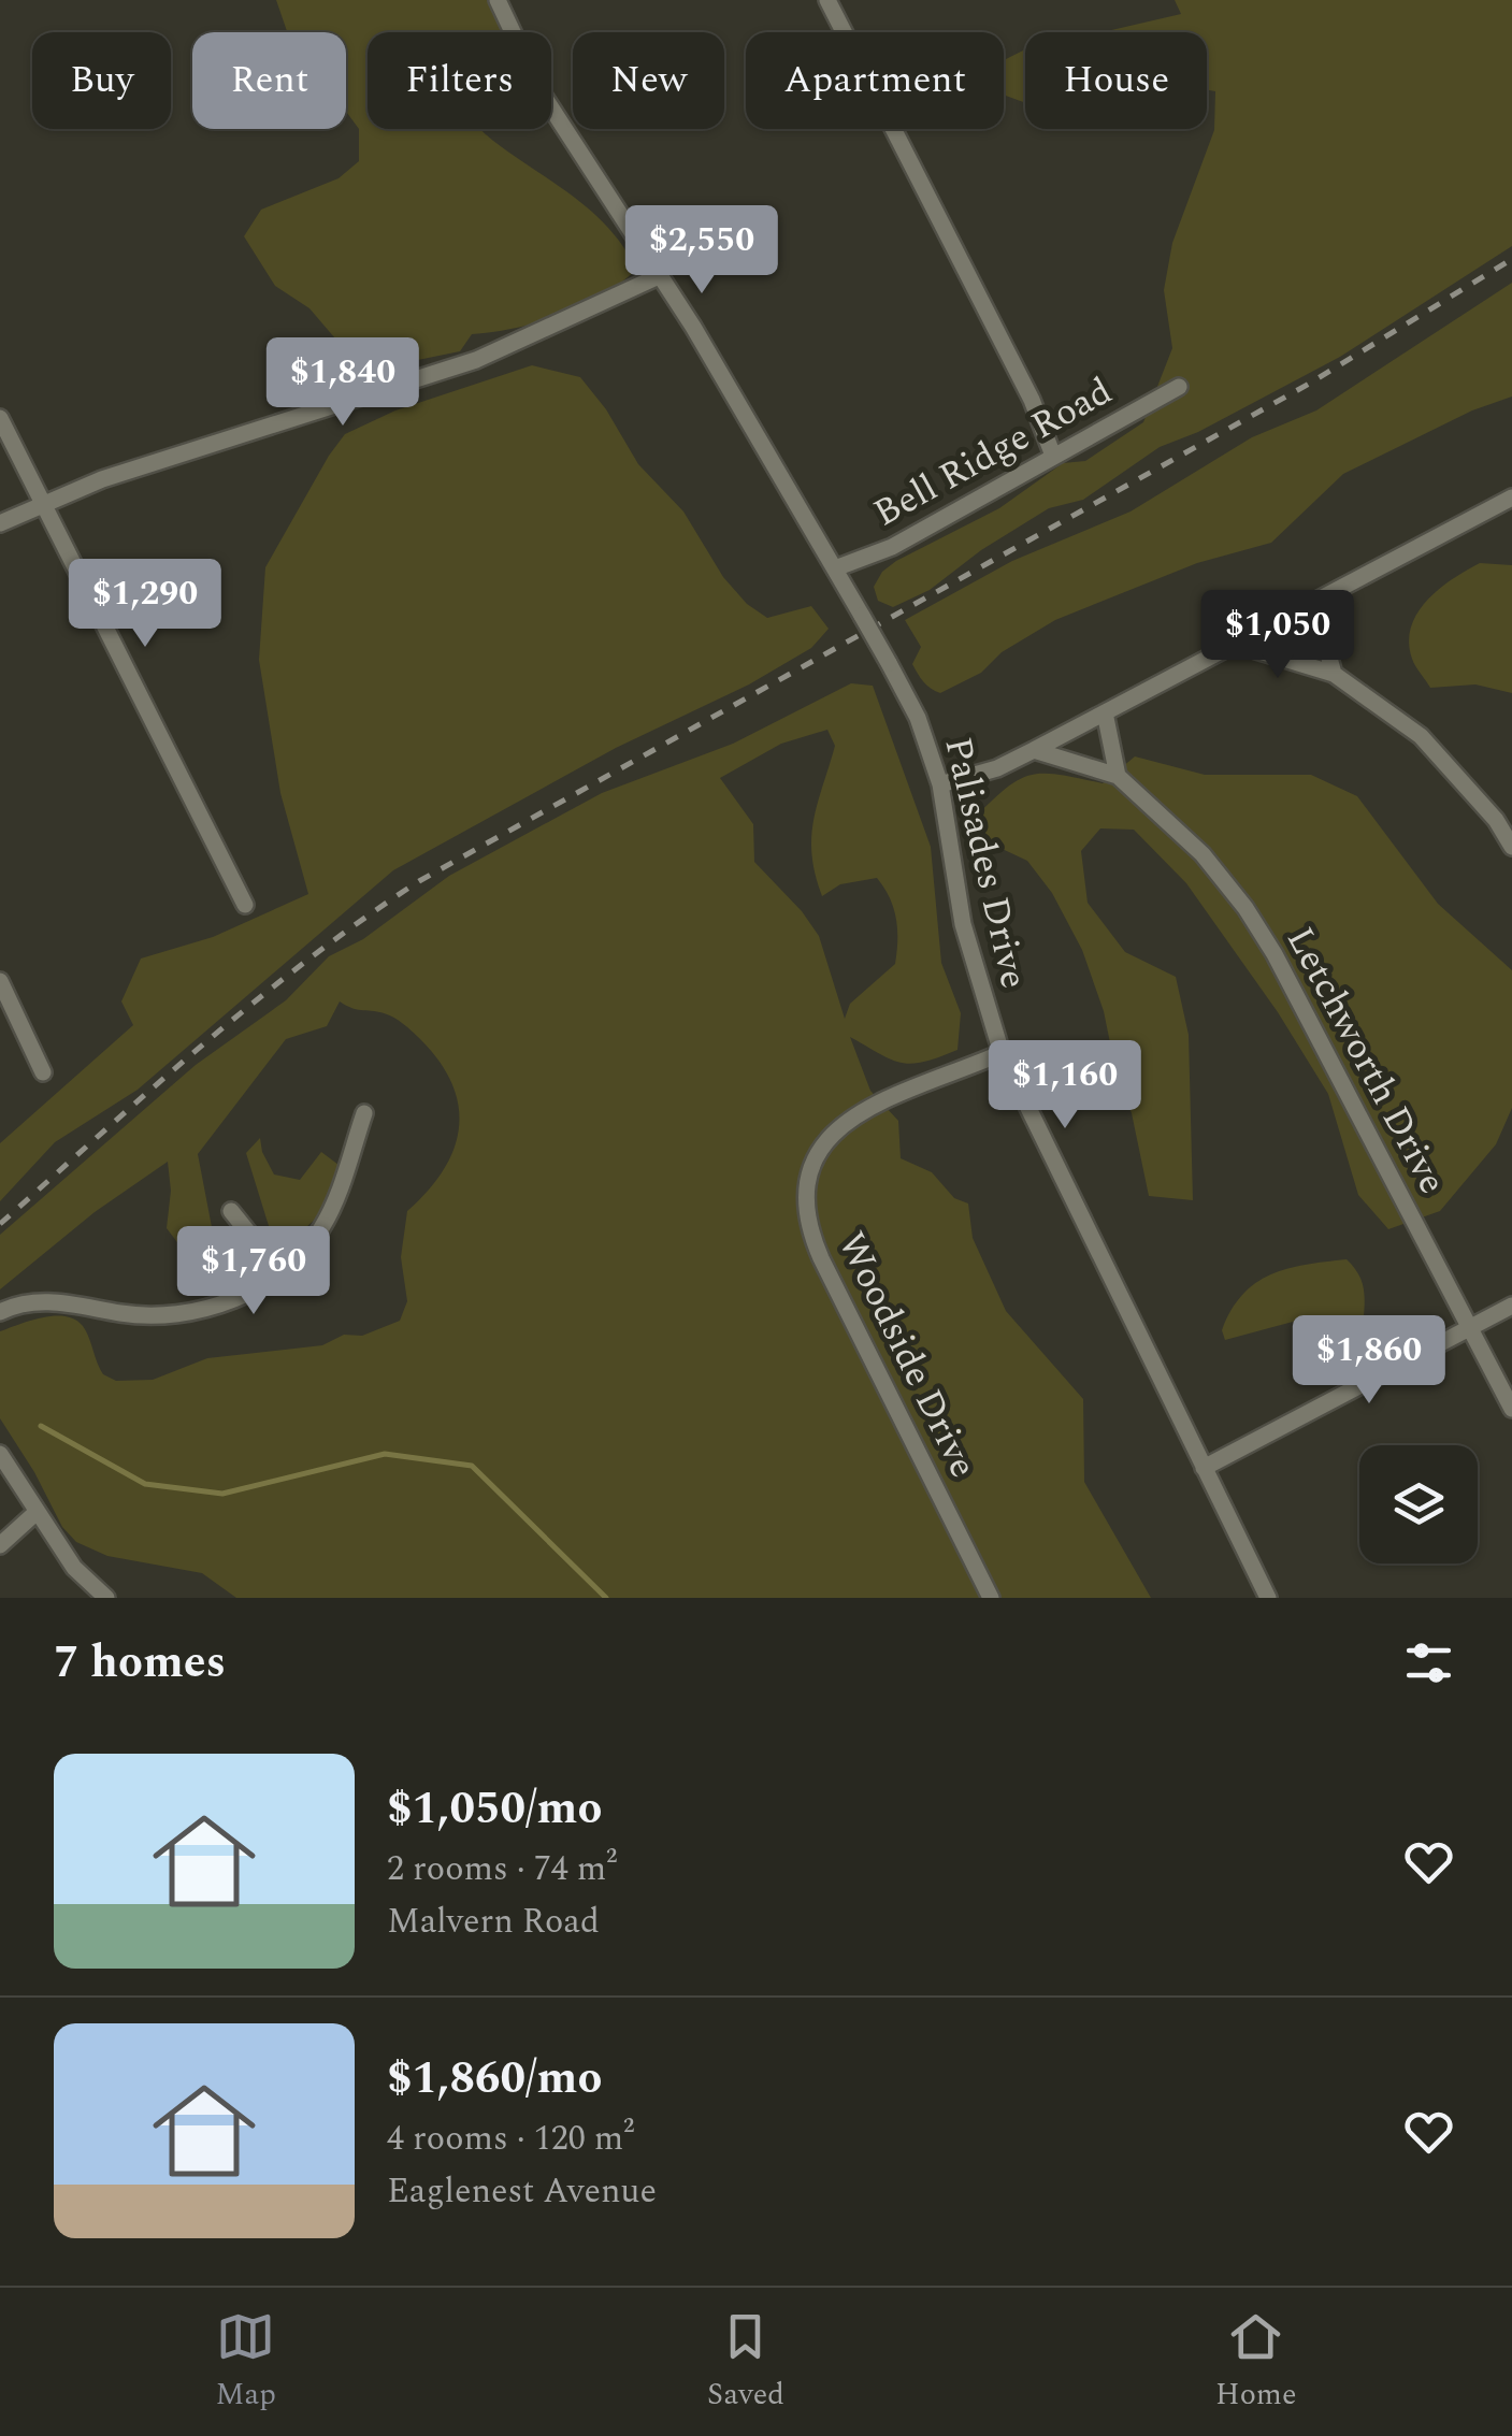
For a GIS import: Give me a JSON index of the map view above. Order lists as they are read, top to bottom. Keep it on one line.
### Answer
{"streets":{"street":["Bell Ridge Road","Palisades Drive","Letchworth Drive","Woodside Drive"]},"crossings":[["Bell Ridge Road","Palisades Drive"],["Palisades Drive","Woodside Drive"]],"page":{"chip":["Buy","Rent","Filters","New","Apartment","House"],"price":["$2,550","$1,840","$1,290","$1,050","$1,160","$1,760","$1,860"],"heading":"7 homes","list":[{"name":"$1,050/mo","note":"2 rooms · 74 m² · Malvern Road"},{"name":"$1,860/mo","note":"4 rooms · 120 m² · Eaglenest Avenue"}],"tabs":["Map","Saved","Home"]}}
